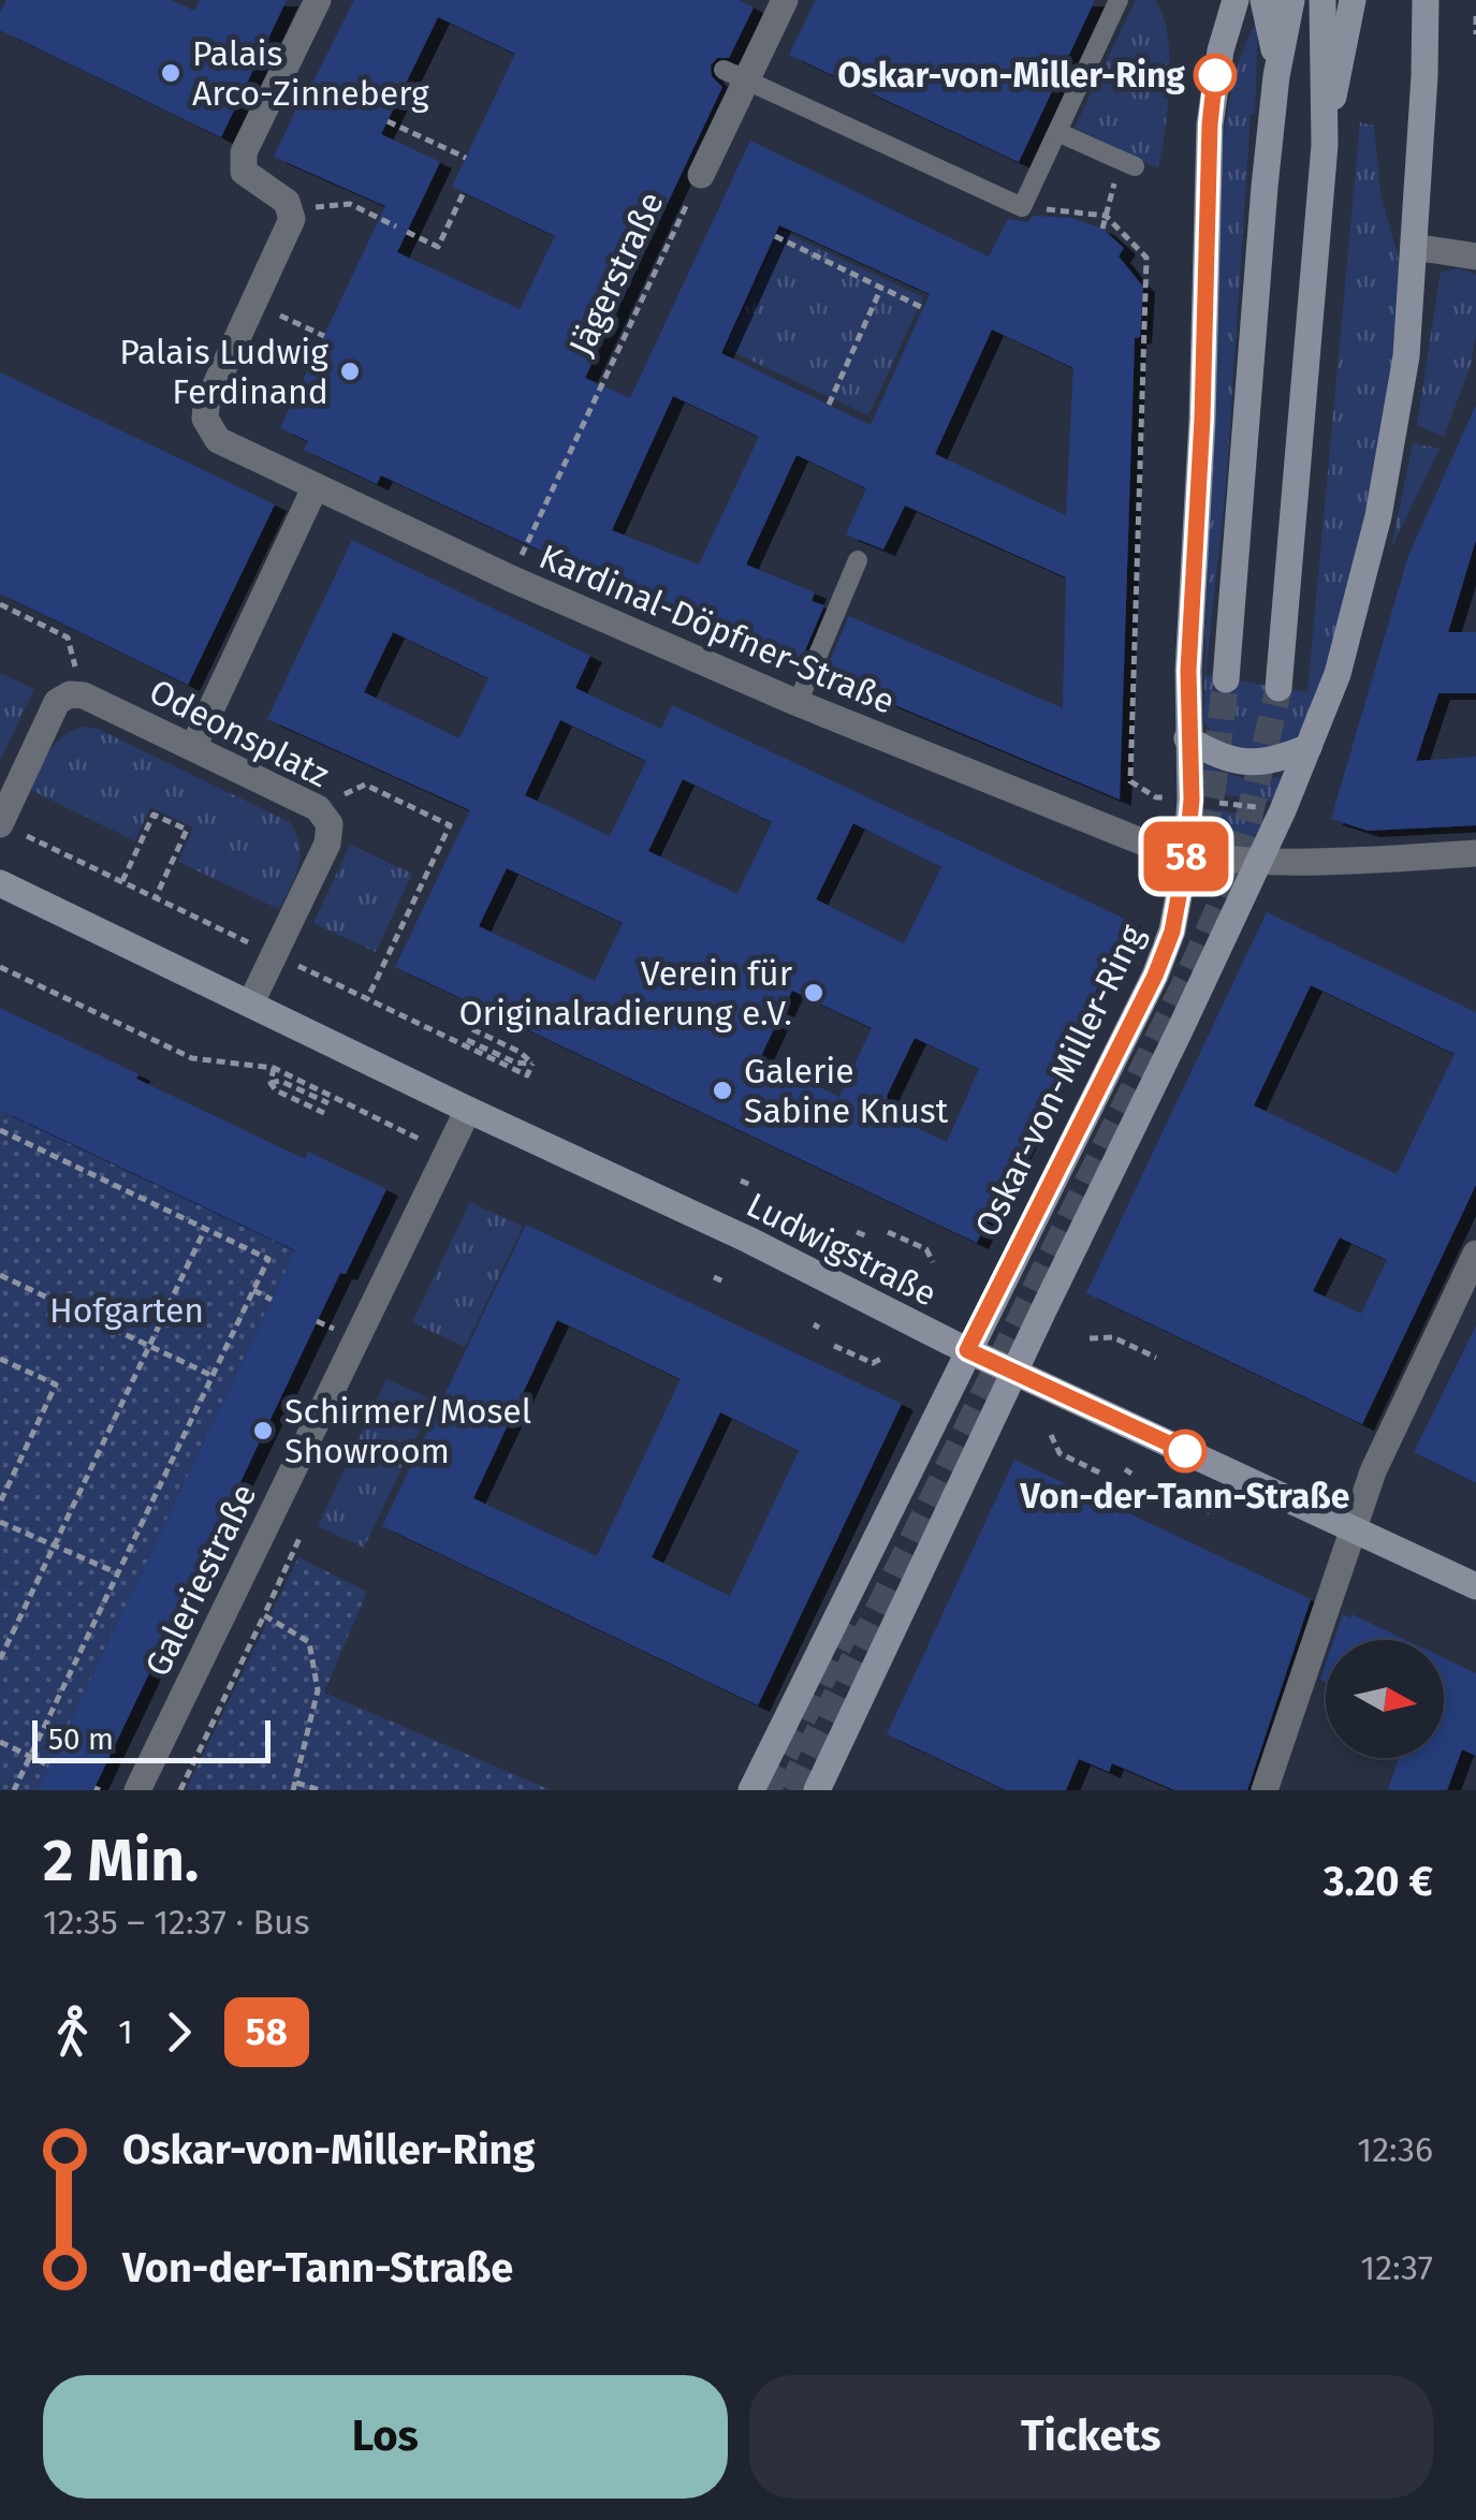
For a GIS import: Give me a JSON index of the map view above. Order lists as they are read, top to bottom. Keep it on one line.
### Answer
{"streets":{"main road":["Oskar-von-Miller-Ring","Ludwigstraße"],"street":["Jägerstraße","Kardinal-Döpfner-Straße","Odeonsplatz","Galeriestraße"]},"crossings":[["Jägerstraße","Kardinal-Döpfner-Straße"],["Kardinal-Döpfner-Straße","Oskar-von-Miller-Ring"],["Oskar-von-Miller-Ring","Ludwigstraße"],["Ludwigstraße","Galeriestraße"]],"parks":["Hofgarten"],"places":["Palais Arco-Zinneberg","Oskar-von-Miller-Ring","Palais Ludwig Ferdinand","Verein für Originalradierung e.V.","Galerie Sabine Knust","Schirmer/Mosel Showroom","Von-der-Tann-Straße"],"lines":["bus line 58"],"scale_bar":"50 m","north":"right","page":{"on_map":"58","scale":"50 m","heading":["2 Min.","12:35 – 12:37 · Bus","3.20 €"],"legs":["1","58"],"list":[{"name":"Oskar-von-Miller-Ring","value":"12:36"},{"name":"Von-der-Tann-Straße","value":"12:37"}],"buttons":["Los","Tickets"]}}
